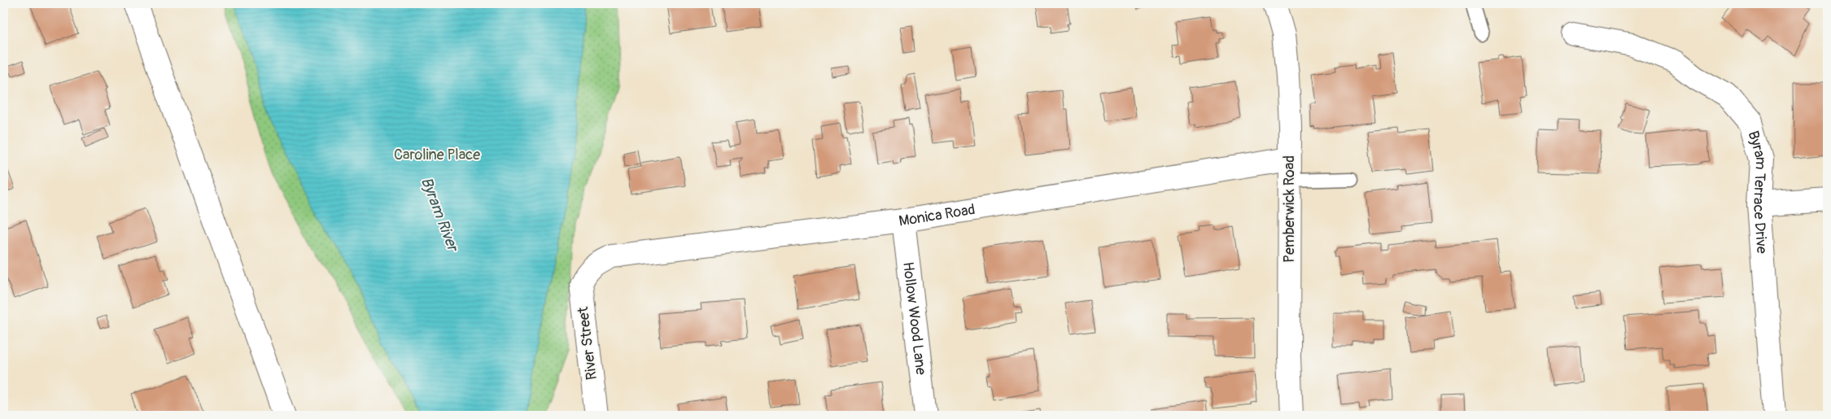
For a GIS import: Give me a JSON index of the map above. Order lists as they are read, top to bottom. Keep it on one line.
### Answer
{"streets":{"street":["Byram Terrace Drive","Pemberwick Road","Monica Road","Hollow Wood Lane","River Street"]},"crossings":[["Pemberwick Road","Monica Road"],["Monica Road","Hollow Wood Lane"],["Monica Road","River Street"]],"water":["Byram River"],"parks":["Caroline Place"]}
